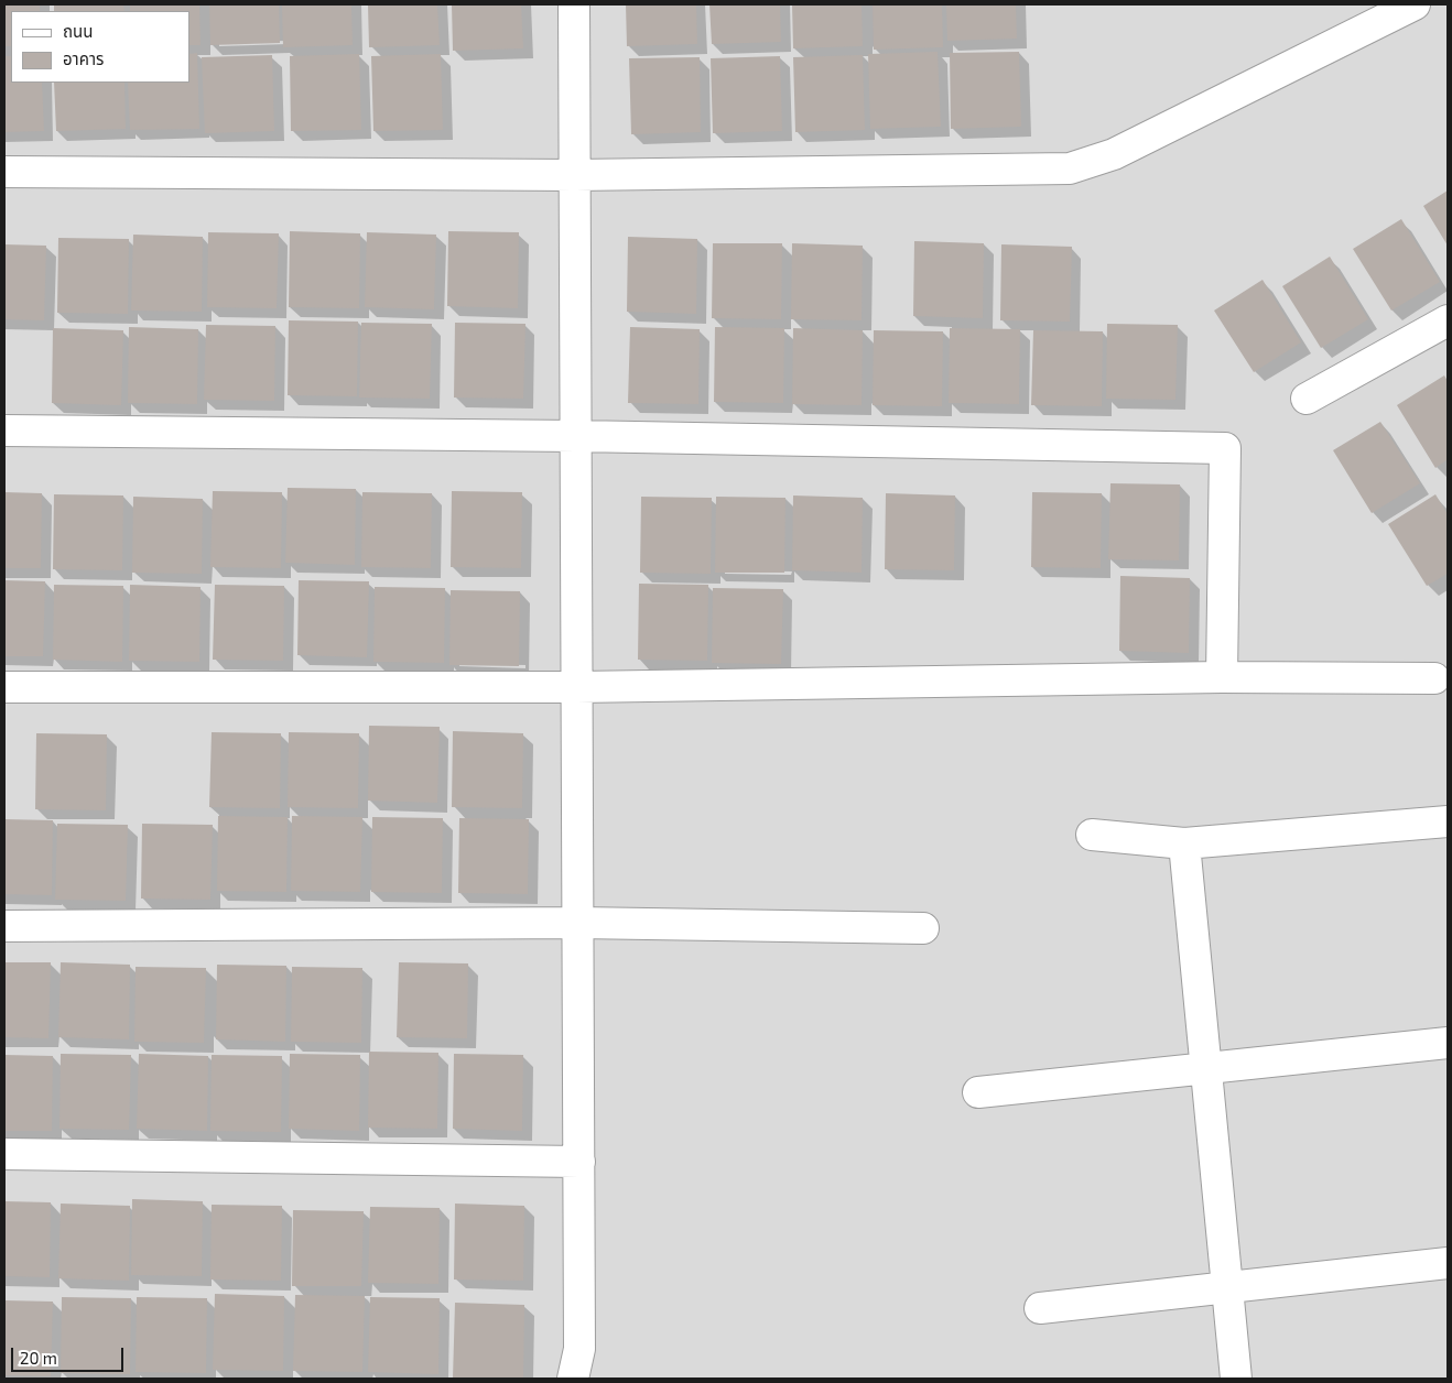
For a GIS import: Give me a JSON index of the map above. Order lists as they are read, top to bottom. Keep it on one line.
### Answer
{"legend":["ถนน","อาคาร"],"scale_bar":"20 m"}
